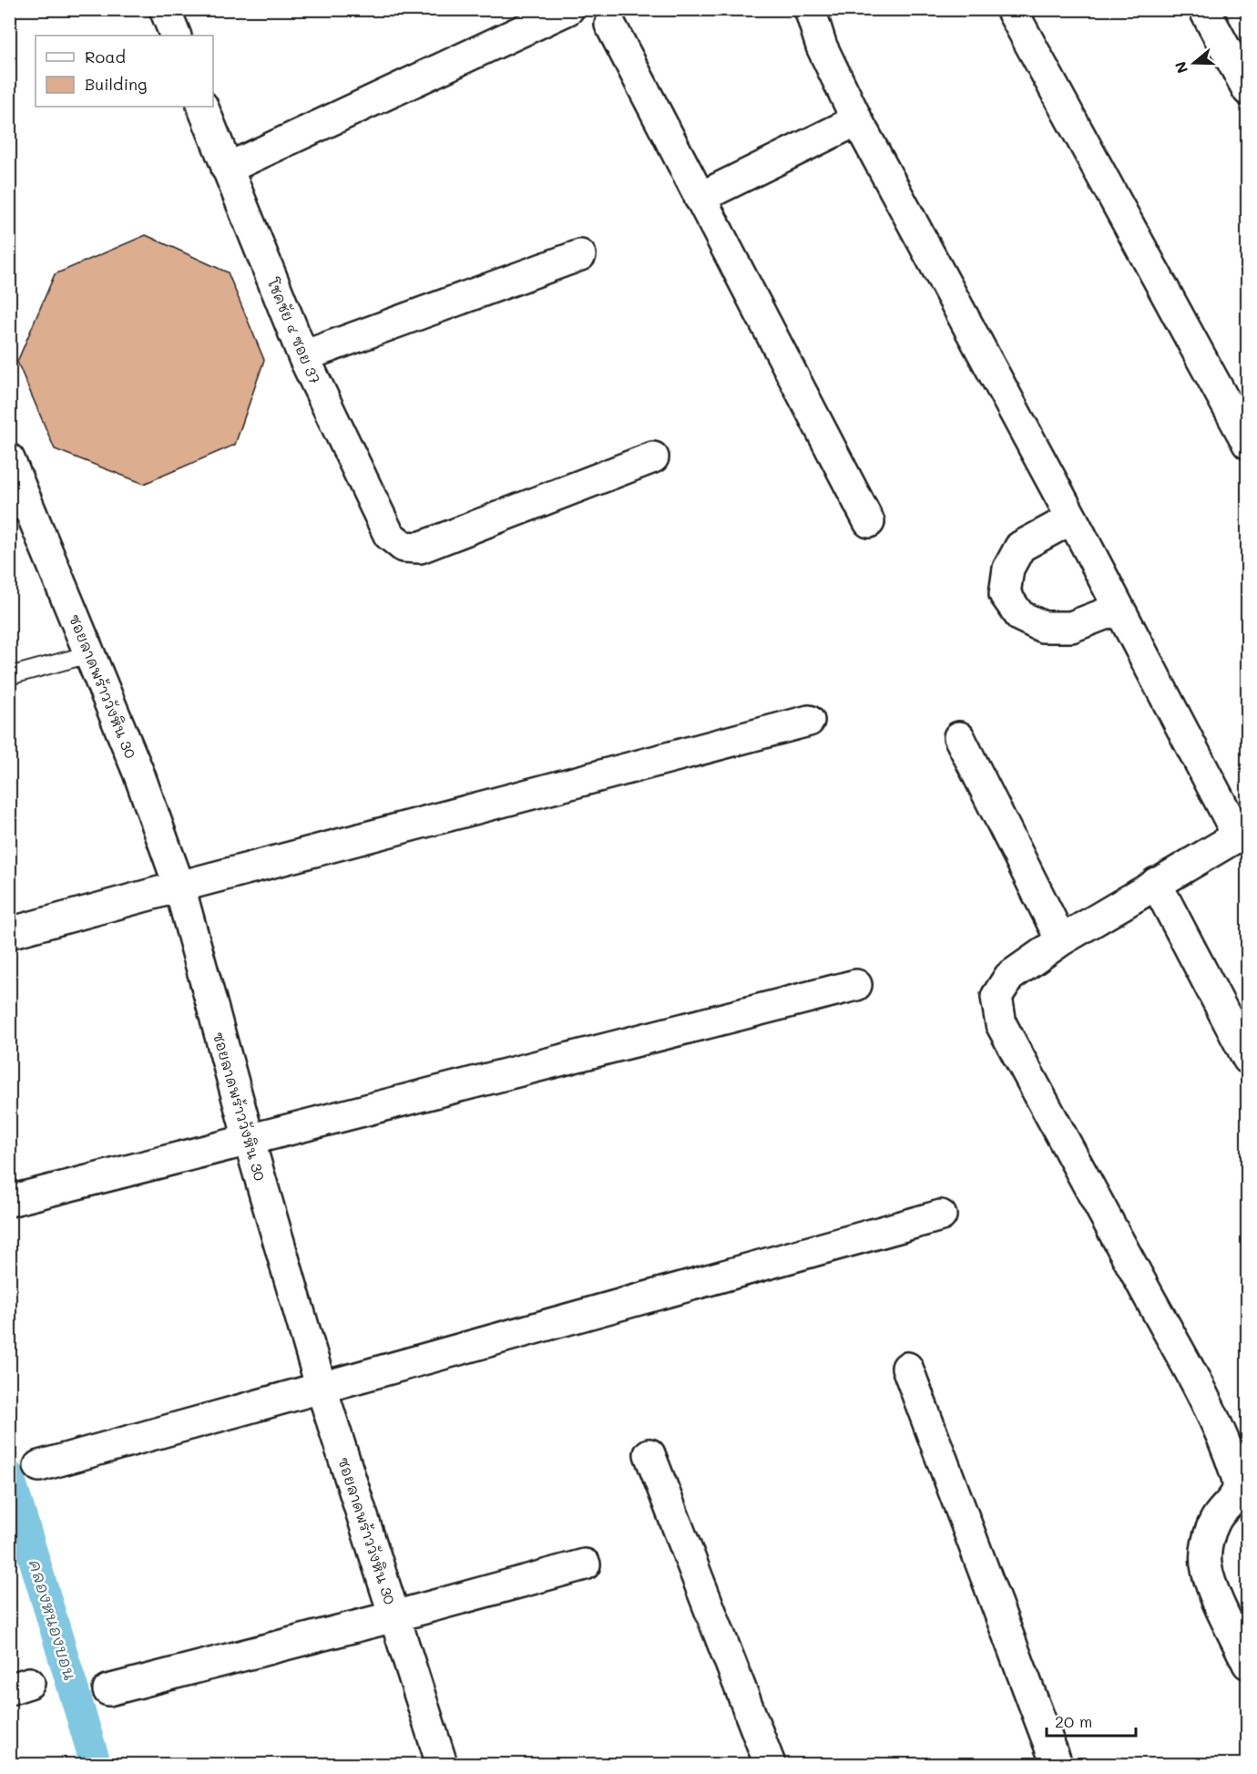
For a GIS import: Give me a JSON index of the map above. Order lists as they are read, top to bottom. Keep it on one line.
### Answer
{"streets":{"street":["โชคชัย ๔ ซอย 37","ซอยลาดพร้าววังหิน 30"]},"water":["คลองหนองบอน"],"legend":["Road","Building"],"scale_bar":"20 m","north":"left"}
